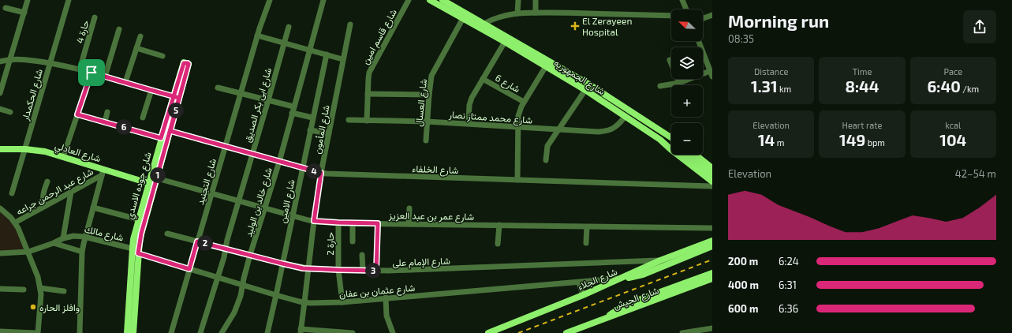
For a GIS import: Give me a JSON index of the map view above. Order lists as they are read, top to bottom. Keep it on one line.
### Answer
{"streets":{"street":["حارة 4","شارع قاسم امين","شارع الجمهوريه","شارع 6","شارع الحكمدار","شارع العسال","شارع ابى بكر الصديق","شارع محمد ممتاز نصار","شارع المأمون","شارع العادلي","شارع الخلفاء","شارع التجنيد","شارع جوده الاسدي","شارع عبد الرحمن جراعه","شارع الامين","شارع خالد بن الوليد","شارع عمر بن عبد العزيز","شارع مالك","حارة 2","شارع الإمام على","شارع الجلاء","شارع عثمان بن عفان","شارع الجيش"]},"crossings":[["شارع قاسم امين","شارع محمد ممتاز نصار"],["شارع الجمهوريه","شارع العسال"],["شارع الجمهوريه","شارع محمد ممتاز نصار"],["شارع الحكمدار","شارع العادلي"],["شارع العسال","شارع محمد ممتاز نصار"],["شارع ابى بكر الصديق","شارع الخلفاء"],["شارع ابى بكر الصديق","شارع عمر بن عبد العزيز"],["شارع ابى بكر الصديق","شارع الإمام على"],["شارع ابى بكر الصديق","شارع عثمان بن عفان"],["شارع المأمون","شارع الخلفاء"],["شارع المأمون","شارع عمر بن عبد العزيز"],["شارع المأمون","شارع الإمام على"],["شارع المأمون","شارع عثمان بن عفان"],["شارع العادلي","شارع جوده الاسدي"],["شارع العادلي","شارع عبد الرحمن جراعه"],["شارع الخلفاء","شارع التجنيد"],["شارع الخلفاء","شارع جوده الاسدي"],["شارع الخلفاء","شارع الامين"],["شارع الخلفاء","شارع خالد بن الوليد"],["شارع التجنيد","شارع عمر بن عبد العزيز"],["شارع التجنيد","شارع الإمام على"],["شارع التجنيد","شارع عثمان بن عفان"],["شارع جوده الاسدي","شارع عمر بن عبد العزيز"],["شارع جوده الاسدي","شارع مالك"],["شارع جوده الاسدي","شارع عثمان بن عفان"],["شارع الامين","شارع عمر بن عبد العزيز"],["شارع الامين","شارع الإمام على"],["شارع الامين","شارع عثمان بن عفان"],["شارع خالد بن الوليد","شارع عمر بن عبد العزيز"],["شارع خالد بن الوليد","شارع الإمام على"],["شارع خالد بن الوليد","شارع عثمان بن عفان"],["شارع عمر بن عبد العزيز","حارة 2"],["حارة 2","شارع الإمام على"],["حارة 2","شارع عثمان بن عفان"],["شارع الإمام على","شارع الجلاء"],["شارع الجلاء","شارع عثمان بن عفان"]],"places":{"health":["El Zerayeen Hospital"],"other":["وافلز الحاره"]},"north":"top left","page":{"heading":["Morning run","08:35"],"map_buttons":["+","−"],"stats":[["Distance","1.31 km"],["Time","8:44"],["Pace","6:40 /km"],["Elevation","14 m"],["Heart rate","149 bpm"],["kcal","104"]],"pins":["5","6","4","1","2","3"],"chart":["Elevation","42–54 m"],"list":[{"name":"200 m","note":"6:24"},{"name":"400 m","note":"6:31"},{"name":"600 m","note":"6:36"}]}}
